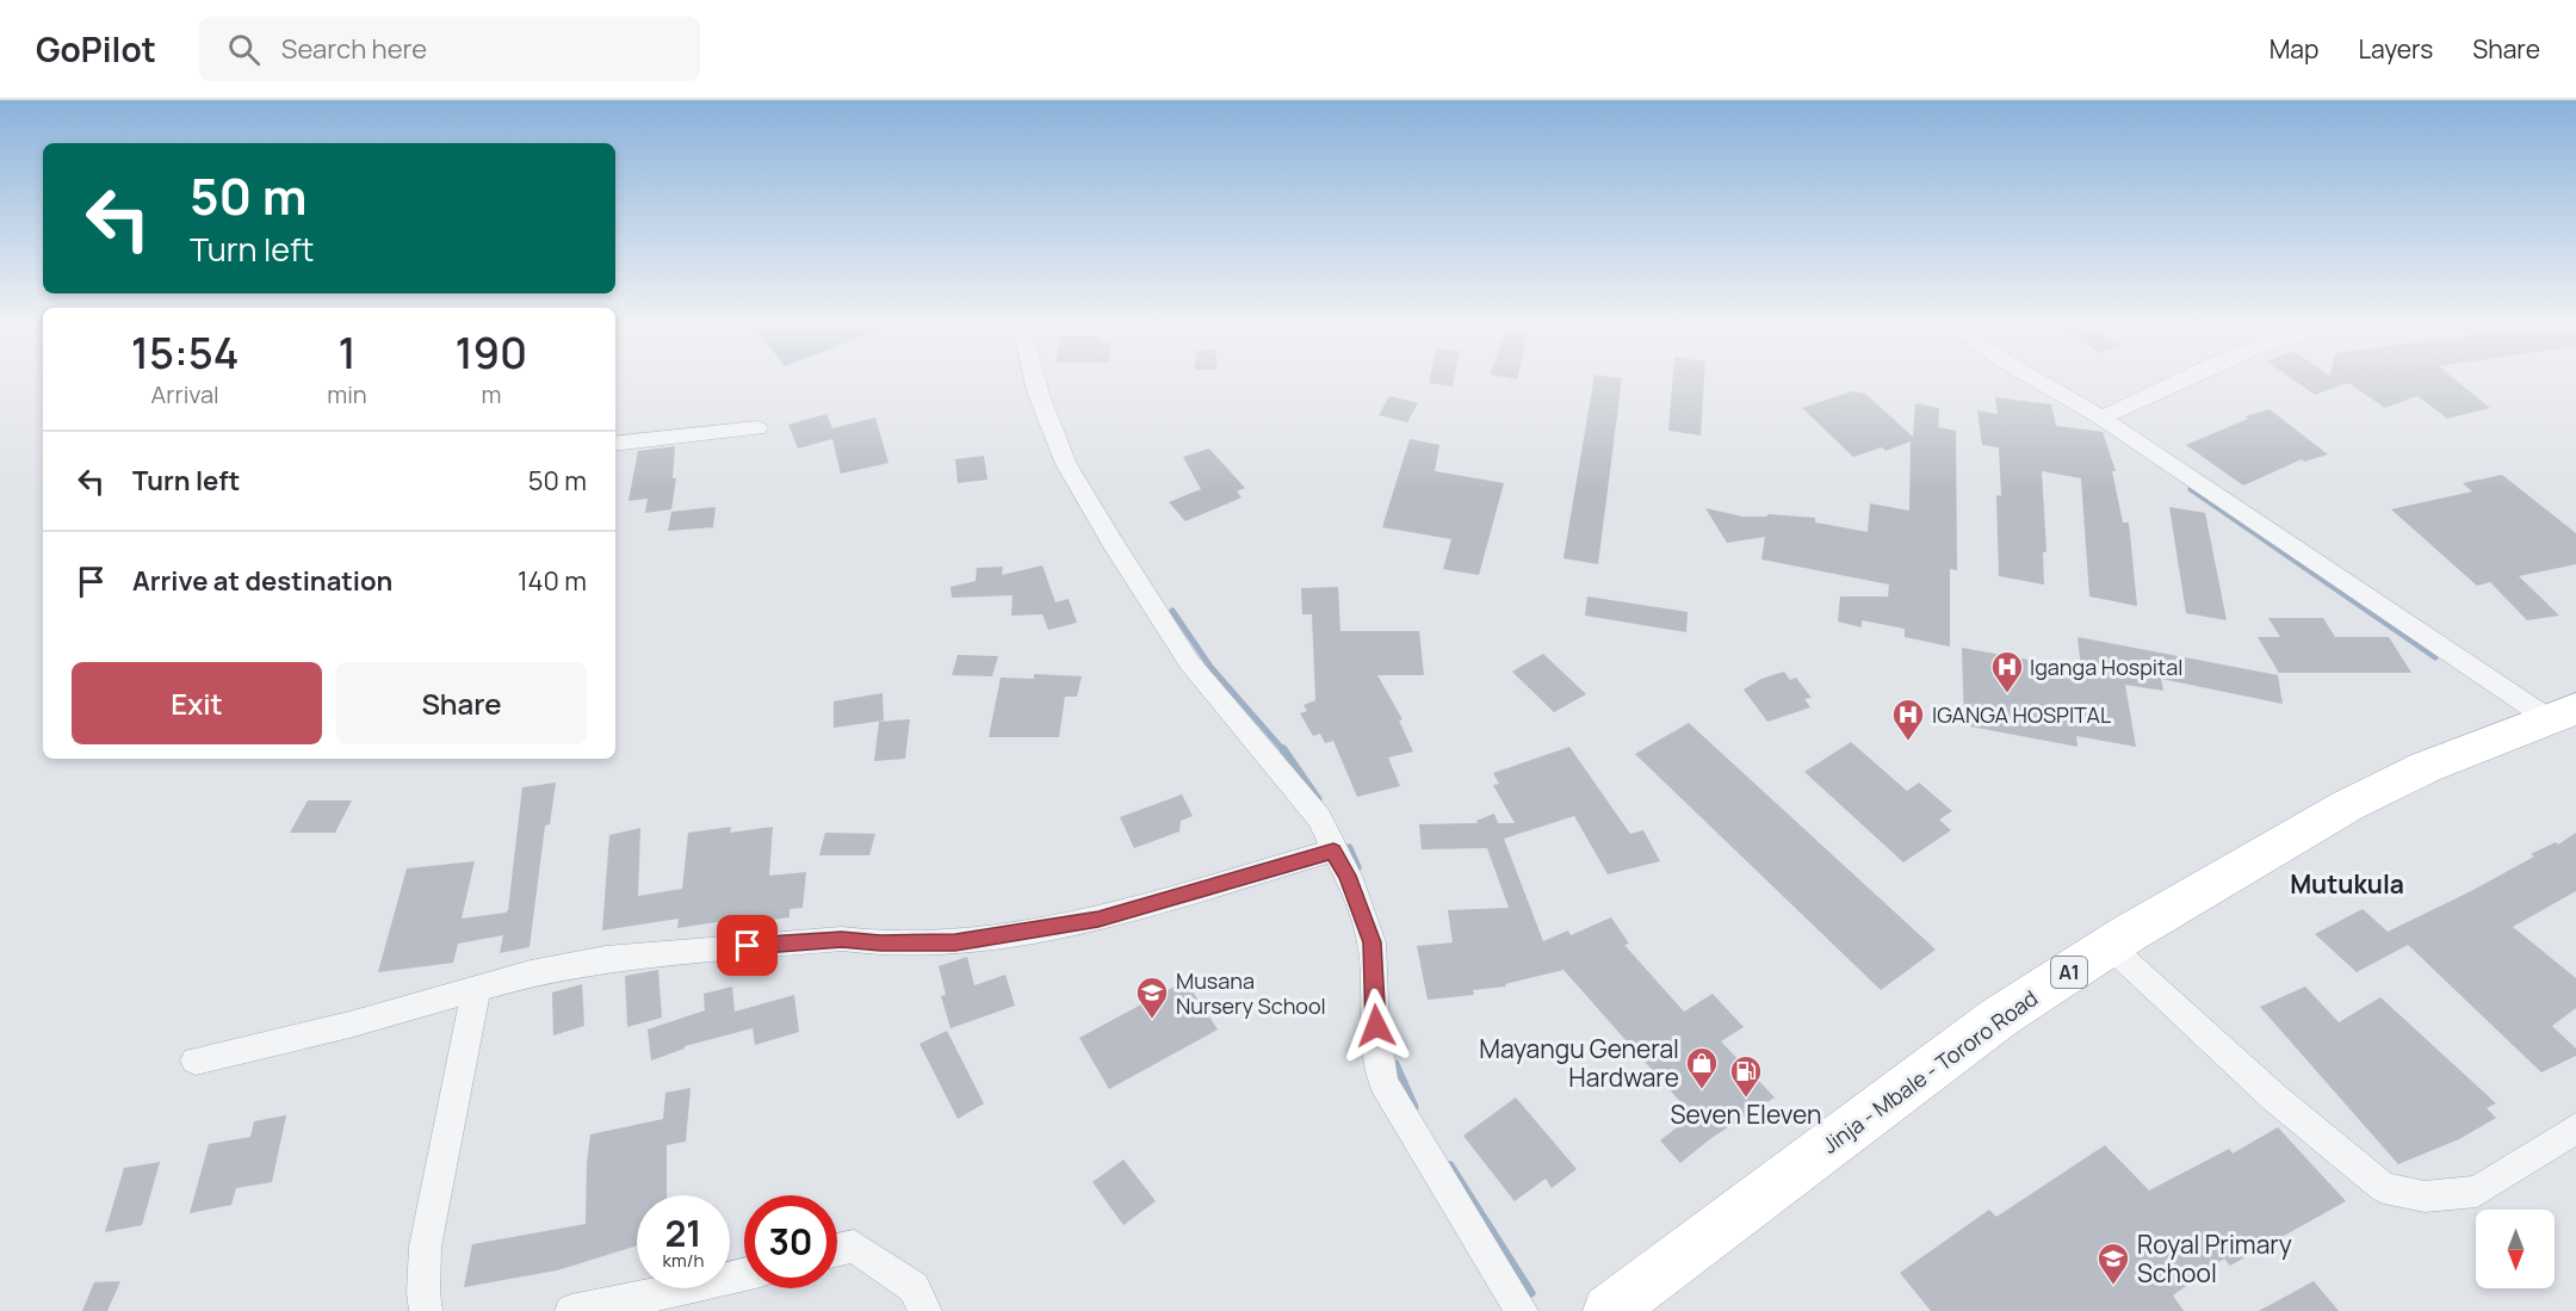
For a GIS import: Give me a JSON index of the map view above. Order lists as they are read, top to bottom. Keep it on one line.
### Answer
{"streets":{"main road":["A1","Jinja - Mbale - Tororo Road"]},"districts":["Mutukula"],"places":{"hospital":["Iganga Hospital","IGANGA HOSPITAL"],"school or university":["Musana Nursery School","Royal Primary School"],"shop":["Mayangu General Hardware"],"fuel station":["Seven Eleven"]},"north":"bottom","page":{"header":"GoPilot","search":"Search here","nav":["Map","Layers","Share"],"turn":["50 m","Turn left"],"eta":["15:54","Arrival","1","min","190","m"],"list":[{"name":"Turn left","value":"50 m"},{"name":"Arrive at destination","value":"140 m"}],"buttons":["Exit","Share"],"speed":"21 km/h","limit":"30"}}
